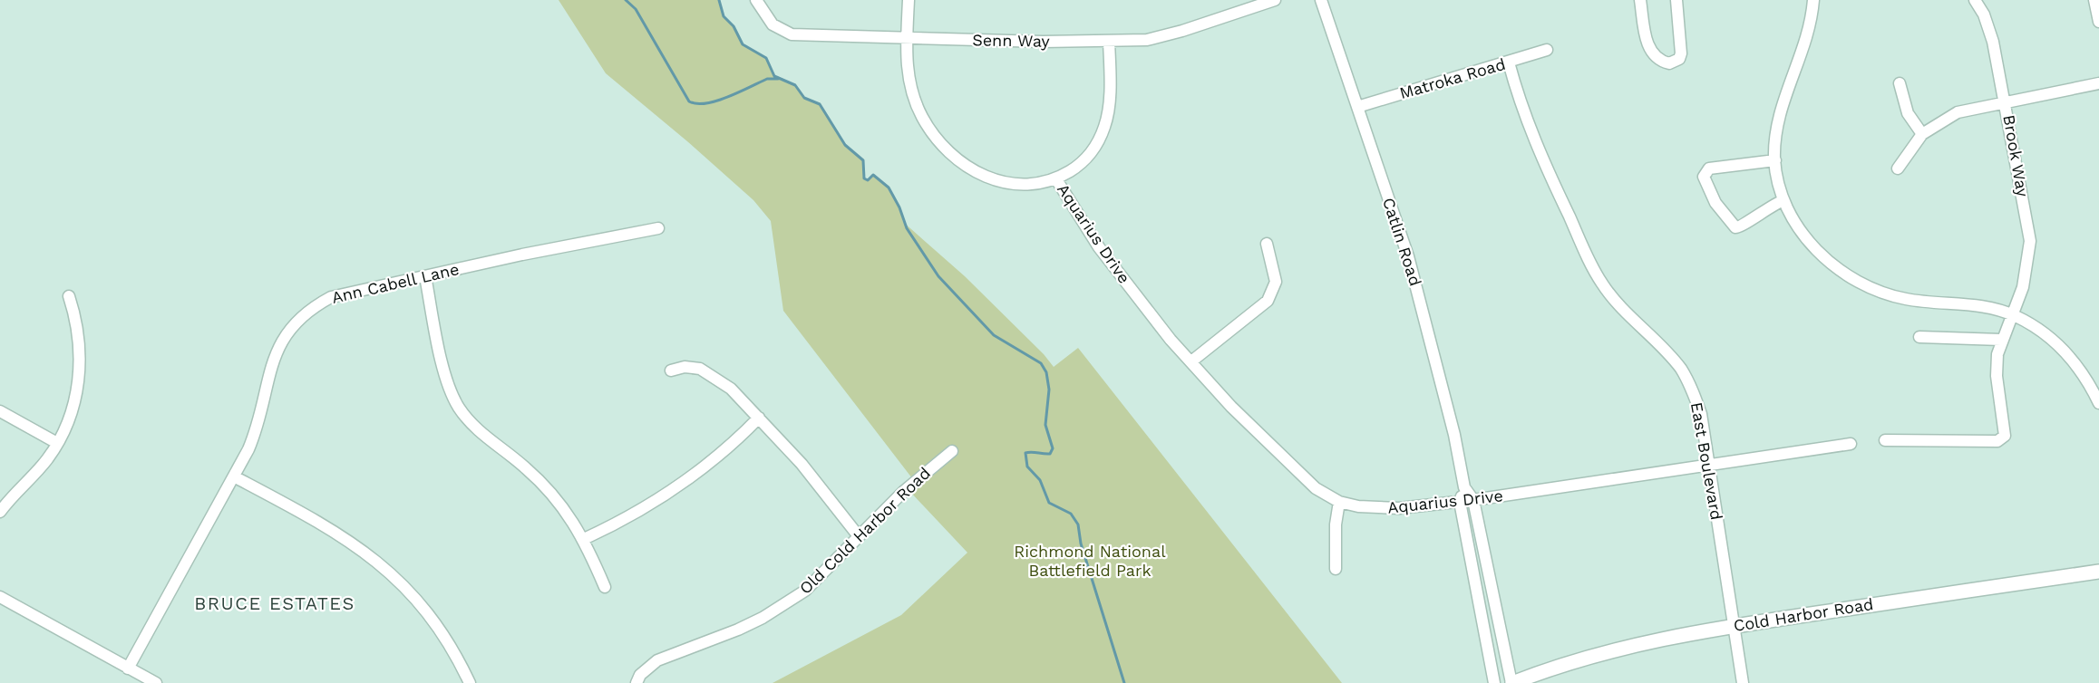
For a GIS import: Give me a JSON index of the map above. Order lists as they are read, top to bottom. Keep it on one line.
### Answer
{"streets":{"main road":["Cold Harbor Road"],"street":["Senn Way","Matroka Road","Brook Way","Aquarius Drive","Catlin Road","Ann Cabell Lane","East Boulevard","Old Cold Harbor Road"]},"crossings":[["Matroka Road","Catlin Road"],["Matroka Road","East Boulevard"],["Aquarius Drive","Catlin Road"],["Aquarius Drive","East Boulevard"],["Catlin Road","Cold Harbor Road"],["East Boulevard","Cold Harbor Road"]],"districts":["BRUCE ESTATES"],"parks":["Richmond National Battlefield Park"]}
